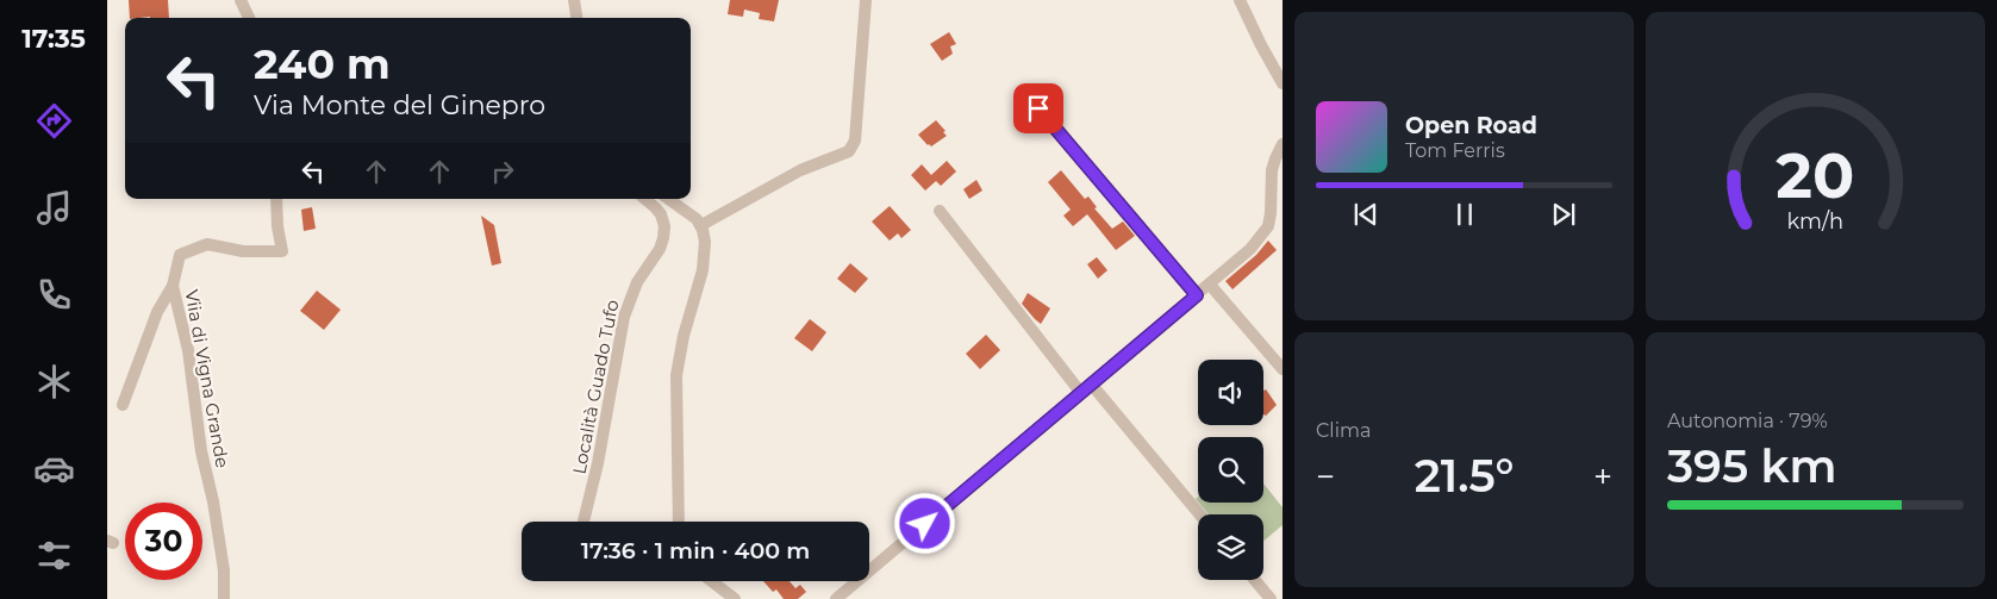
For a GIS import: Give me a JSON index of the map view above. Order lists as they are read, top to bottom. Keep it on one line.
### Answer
{"streets":{"street":["Viia di Vigna Grande","Località Guado Tufo"]},"page":{"tabs":"17:35","turn":["240 m","Via Monte del Ginepro"],"song":["Open Road","Tom Ferris"],"tile":["Clima",["Autonomia · 79%","395 km"]],"heat":["−","21.5°","+"],"limit":"30","trip":"17:36 · 1 min · 400 m","gauge":["20","km/h"]}}
